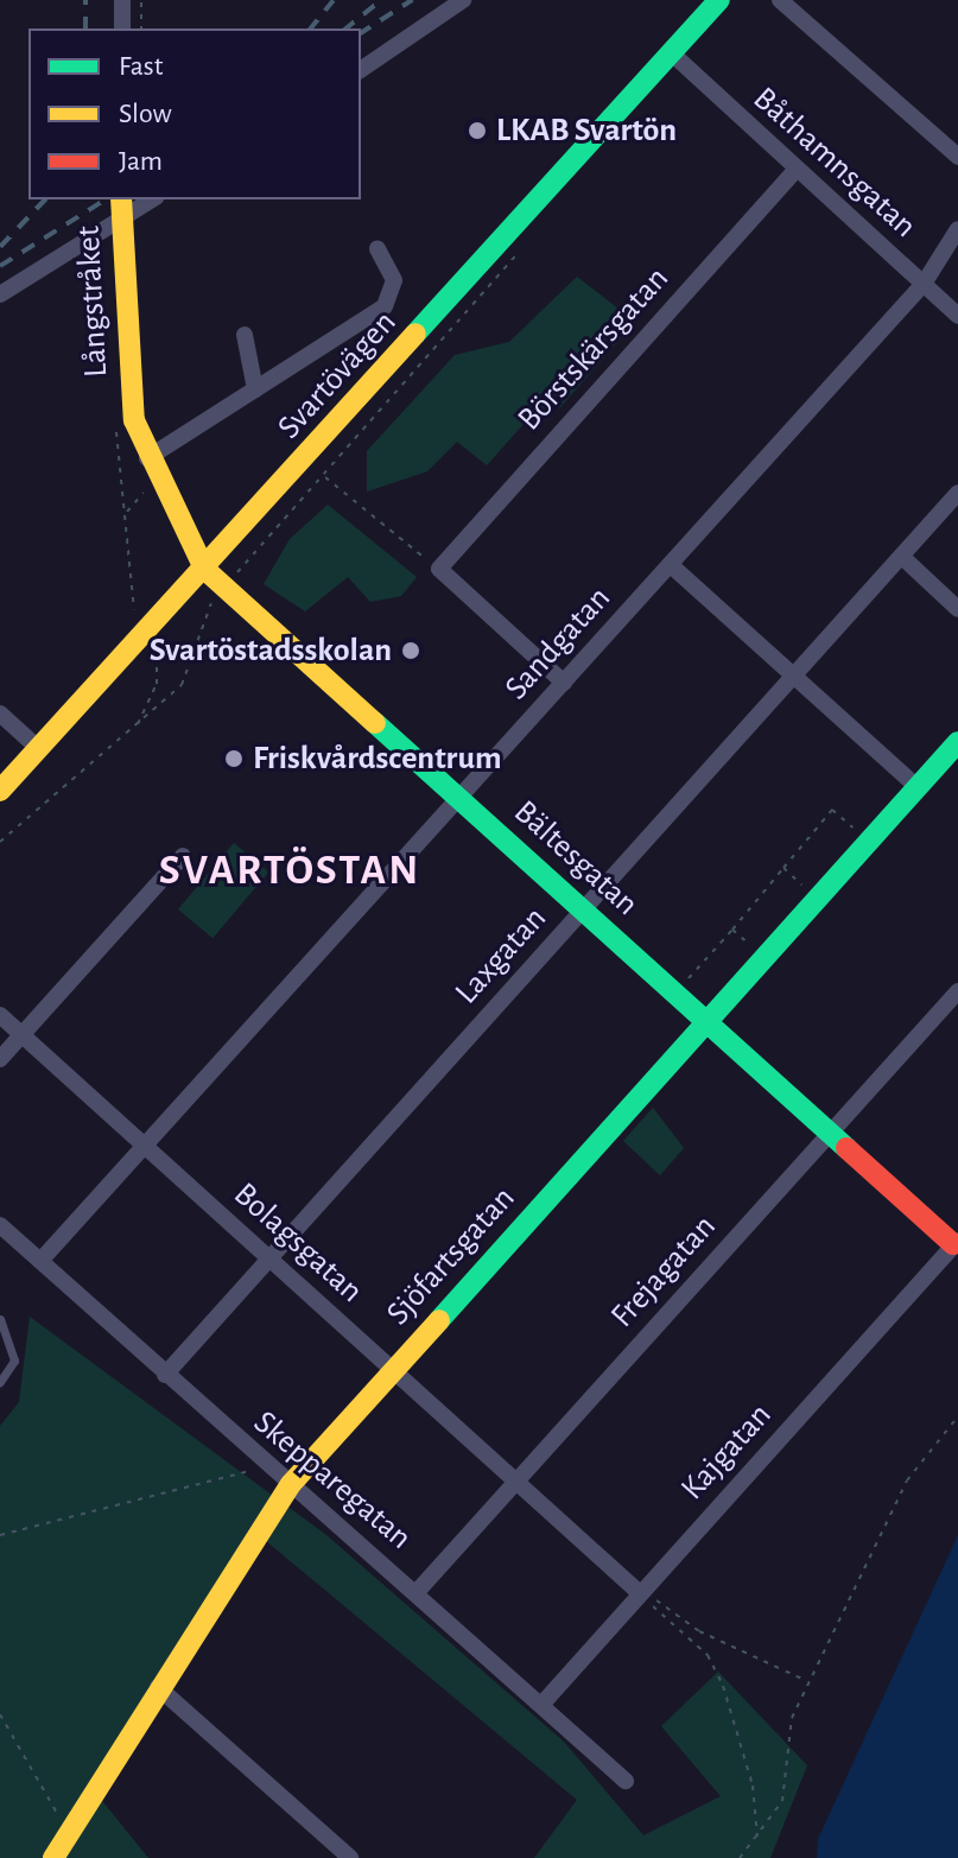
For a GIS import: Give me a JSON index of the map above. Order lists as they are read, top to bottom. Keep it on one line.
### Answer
{"streets":{"street":["Båthamnsgatan","Långstråket","Börstskärsgatan","Svartövägen","Sandgatan","Bältesgatan","Laxgatan","Bolagsgatan","Sjöfartsgatan","Frejagatan","Kajgatan","Skepparegatan"]},"crossings":[["Båthamnsgatan","Börstskärsgatan"],["Båthamnsgatan","Svartövägen"],["Båthamnsgatan","Sandgatan"],["Långstråket","Bältesgatan"],["Svartövägen","Bältesgatan"],["Sandgatan","Bältesgatan"],["Sandgatan","Bolagsgatan"],["Sandgatan","Skepparegatan"],["Bältesgatan","Laxgatan"],["Bältesgatan","Sjöfartsgatan"],["Bältesgatan","Frejagatan"],["Bältesgatan","Kajgatan"],["Laxgatan","Bolagsgatan"],["Laxgatan","Skepparegatan"],["Bolagsgatan","Sjöfartsgatan"],["Bolagsgatan","Frejagatan"],["Bolagsgatan","Kajgatan"],["Sjöfartsgatan","Skepparegatan"],["Frejagatan","Skepparegatan"],["Kajgatan","Skepparegatan"]],"districts":["SVARTÖSTAN"],"places":["LKAB Svartön","Svartöstadsskolan","Friskvårdscentrum"],"legend":["Fast","Slow","Jam"]}
